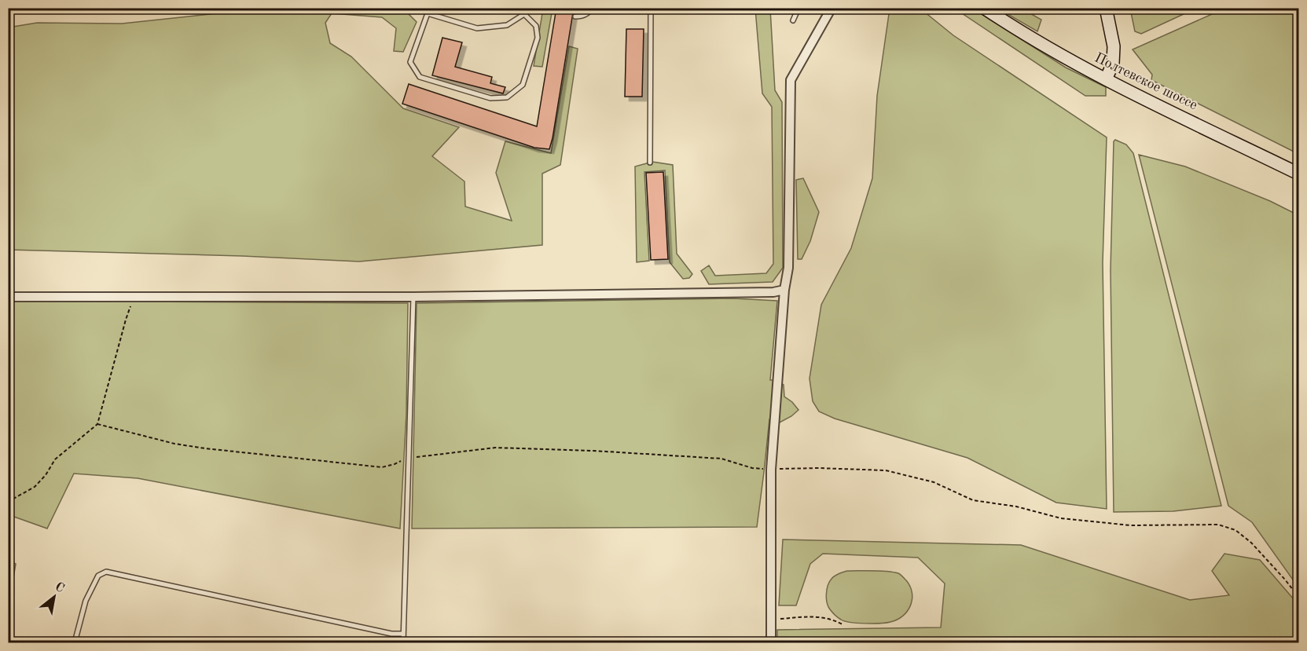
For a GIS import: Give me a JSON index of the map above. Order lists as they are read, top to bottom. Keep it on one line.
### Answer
{"streets":{"street":["Полтевское шоссе"]},"north":"top right"}
